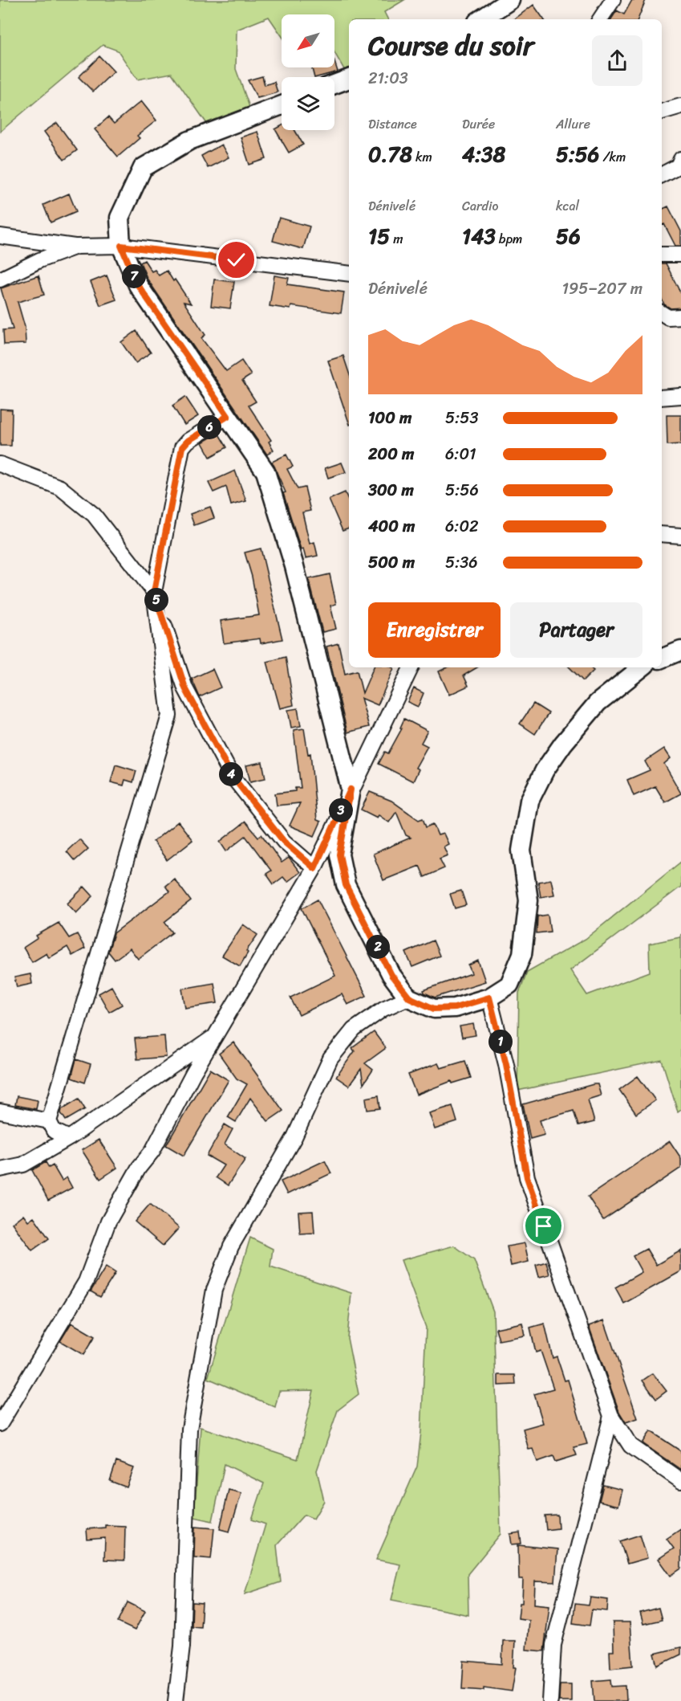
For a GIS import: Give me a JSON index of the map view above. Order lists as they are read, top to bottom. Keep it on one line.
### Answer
{"north":"bottom left","page":{"heading":["Course du soir","21:03"],"stats":[["Distance","0.78 km"],["Durée","4:38"],["Allure","5:56 /km"],["Dénivelé","15 m"],["Cardio","143 bpm"],["kcal","56"]],"pins":["7","6","5","4","3","2","1"],"chart":["Dénivelé","195–207 m"],"list":[{"name":"100 m","note":"5:53"},{"name":"200 m","note":"6:01"},{"name":"300 m","note":"5:56"},{"name":"400 m","note":"6:02"},{"name":"500 m","note":"5:36"}],"buttons":["Enregistrer","Partager"]}}
